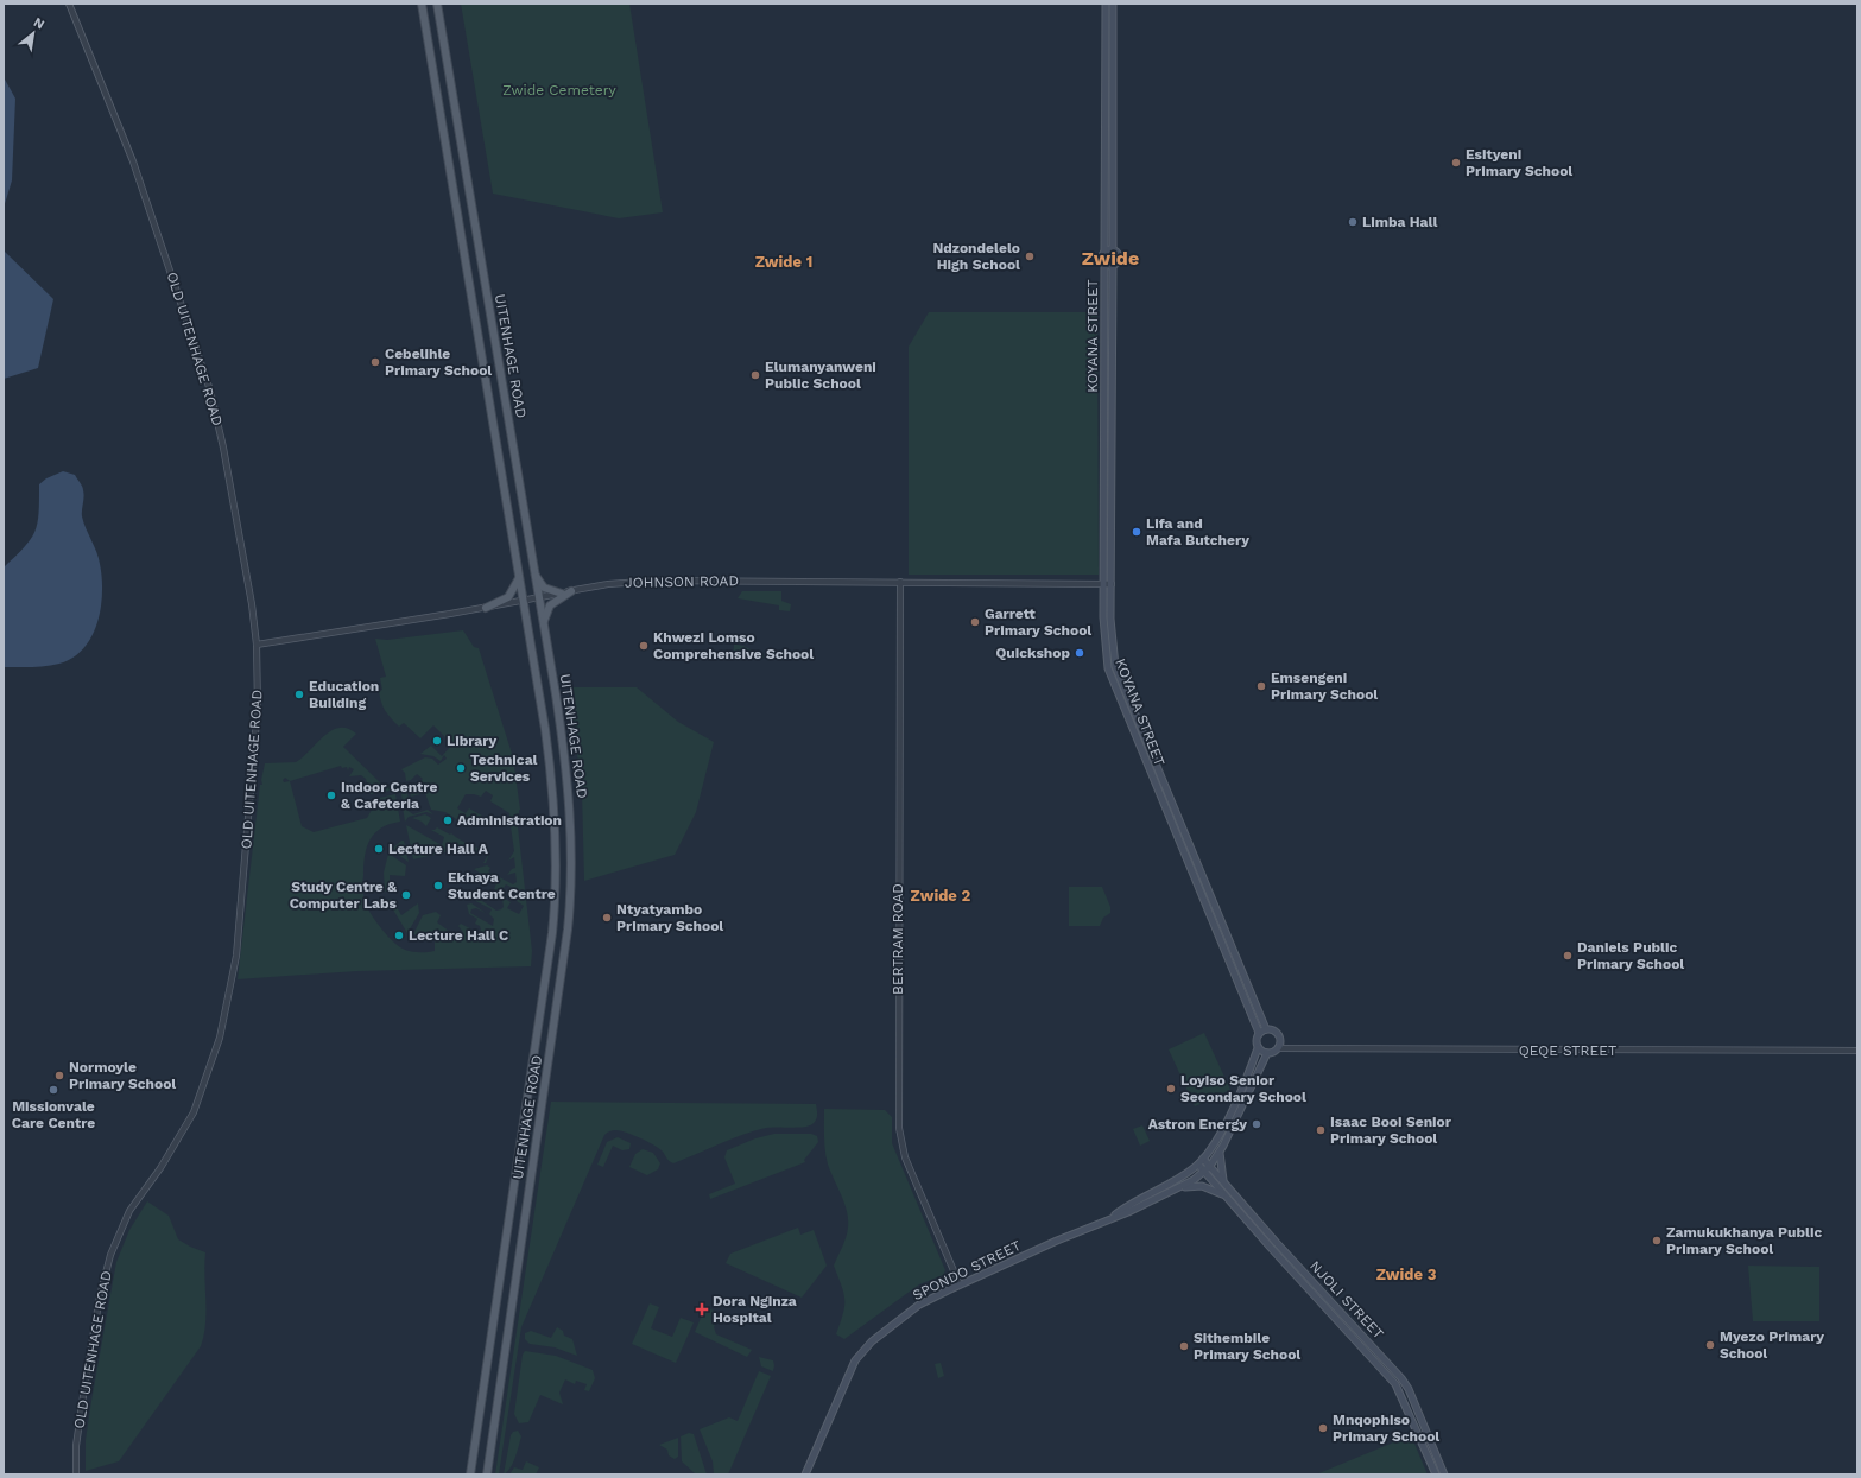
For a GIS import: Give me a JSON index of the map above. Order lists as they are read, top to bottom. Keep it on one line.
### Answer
{"streets":{"main road":["KOYANA STREET","UITENHAGE ROAD","SPONDO STREET","NJOLI STREET"],"street":["OLD UITENHAGE ROAD","JOHNSON ROAD","BERTRAM ROAD","QEQE STREET"]},"crossings":[["KOYANA STREET","JOHNSON ROAD"],["KOYANA STREET","QEQE STREET"],["KOYANA STREET","SPONDO STREET"],["OLD UITENHAGE ROAD","JOHNSON ROAD"],["UITENHAGE ROAD","JOHNSON ROAD"],["JOHNSON ROAD","BERTRAM ROAD"],["BERTRAM ROAD","SPONDO STREET"],["QEQE STREET","SPONDO STREET"],["SPONDO STREET","NJOLI STREET"]],"districts":["Zwide","Zwide 1","Zwide 2","Zwide 3"],"parks":["Zwide Cemetery"],"places":{"other":["Esityeni Primary School","Limba Hall","Ndzondelelo High School","Cebelihle Primary School","Elumanyanweni Public School","Lifa and Mafa Butchery","Garrett Primary School","Khwezi Lomso Comprehensive School","Quickshop","Emsengeni Primary School","Education Building","Library","Technical Services","Indoor Centre & Cafeteria","Administration","Lecture Hall A","Ekhaya Student Centre","Study Centre & Computer Labs","Ntyatyambo Primary School","Lecture Hall C","Daniels Public Primary School","Normoyle Primary School","Loyiso Senior Secondary School","Missionvale Care Centre","Astron Energy","Isaac Booi Senior Primary School","Zamukukhanya Public Primary School","Myezo Primary School","Sithembile Primary School","Mnqophiso Primary School"],"health":["Dora Nginza Hospital"]},"north":"top right"}
